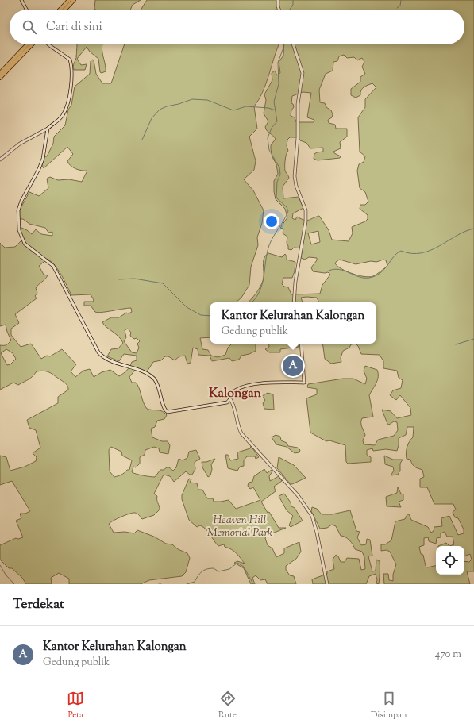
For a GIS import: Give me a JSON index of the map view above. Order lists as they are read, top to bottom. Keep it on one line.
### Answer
{"districts":["Kalongan"],"parks":["Heaven Hill Memorial Park"],"page":{"search":"Cari di sini","popup":["Kantor Kelurahan Kalongan","Gedung publik"],"pins":"A","heading":"Terdekat","list":[{"mark":"A","name":"Kantor Kelurahan Kalongan","note":"Gedung publik","value":"470 m"}],"nav":["Peta","Rute","Disimpan"]}}
